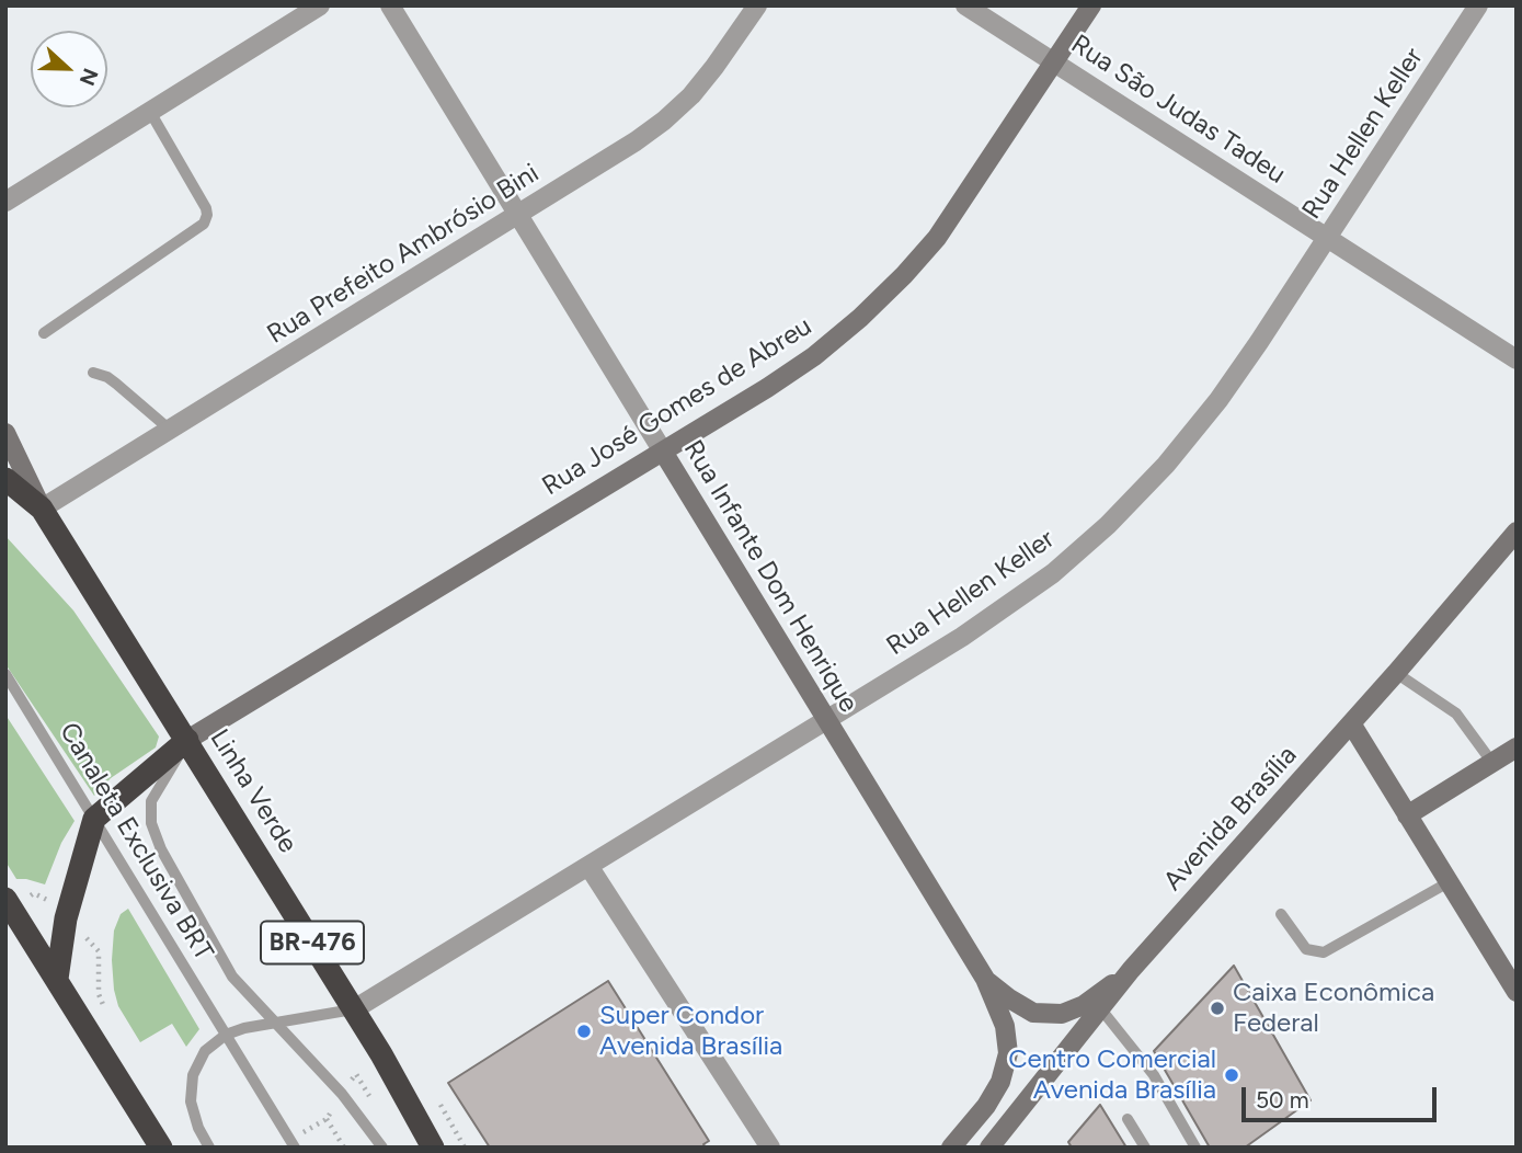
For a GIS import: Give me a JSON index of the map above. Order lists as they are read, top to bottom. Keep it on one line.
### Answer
{"streets":{"highway":["Linha Verde","BR-476"],"main road":["Rua José Gomes de Abreu","Rua Infante Dom Henrique","Avenida Brasília"],"street":["Rua São Judas Tadeu","Rua Hellen Keller","Rua Prefeito Ambrósio Bini"],"lane":["Canaleta Exclusiva BRT"]},"crossings":[["Rua São Judas Tadeu","Rua Hellen Keller"],["Rua São Judas Tadeu","Rua José Gomes de Abreu"],["Rua Hellen Keller","Rua Infante Dom Henrique"],["Rua Hellen Keller","Linha Verde"],["Rua Prefeito Ambrósio Bini","Rua Infante Dom Henrique"],["Rua Prefeito Ambrósio Bini","Linha Verde"],["Rua José Gomes de Abreu","Rua Infante Dom Henrique"],["Rua José Gomes de Abreu","Linha Verde"],["Rua José Gomes de Abreu","Canaleta Exclusiva BRT"],["Rua Infante Dom Henrique","Avenida Brasília"],["Linha Verde","Canaleta Exclusiva BRT"]],"places":["Caixa Econômica Federal","Super Condor Avenida Brasília","Centro Comercial Avenida Brasília"],"scale_bar":"50 m","north":"right"}
